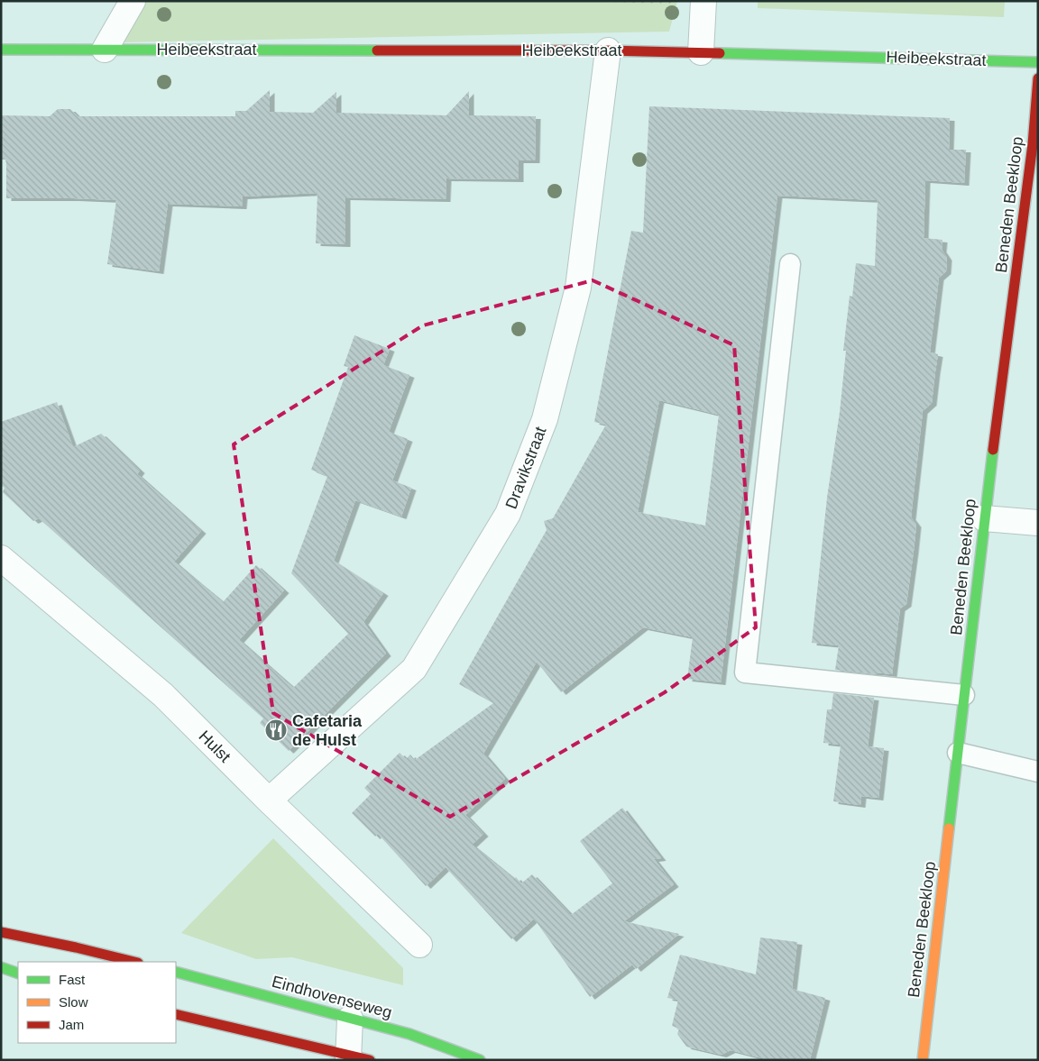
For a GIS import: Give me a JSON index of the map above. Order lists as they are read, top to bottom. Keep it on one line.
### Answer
{"streets":{"street":["Heibeekstraat","Beneden Beekloop","Dravikstraat","Hulst","Eindhovenseweg"]},"crossings":[["Heibeekstraat","Dravikstraat"],["Dravikstraat","Hulst"]],"places":{"restaurant":["Cafetaria de Hulst"]},"legend":["Fast","Slow","Jam"]}
